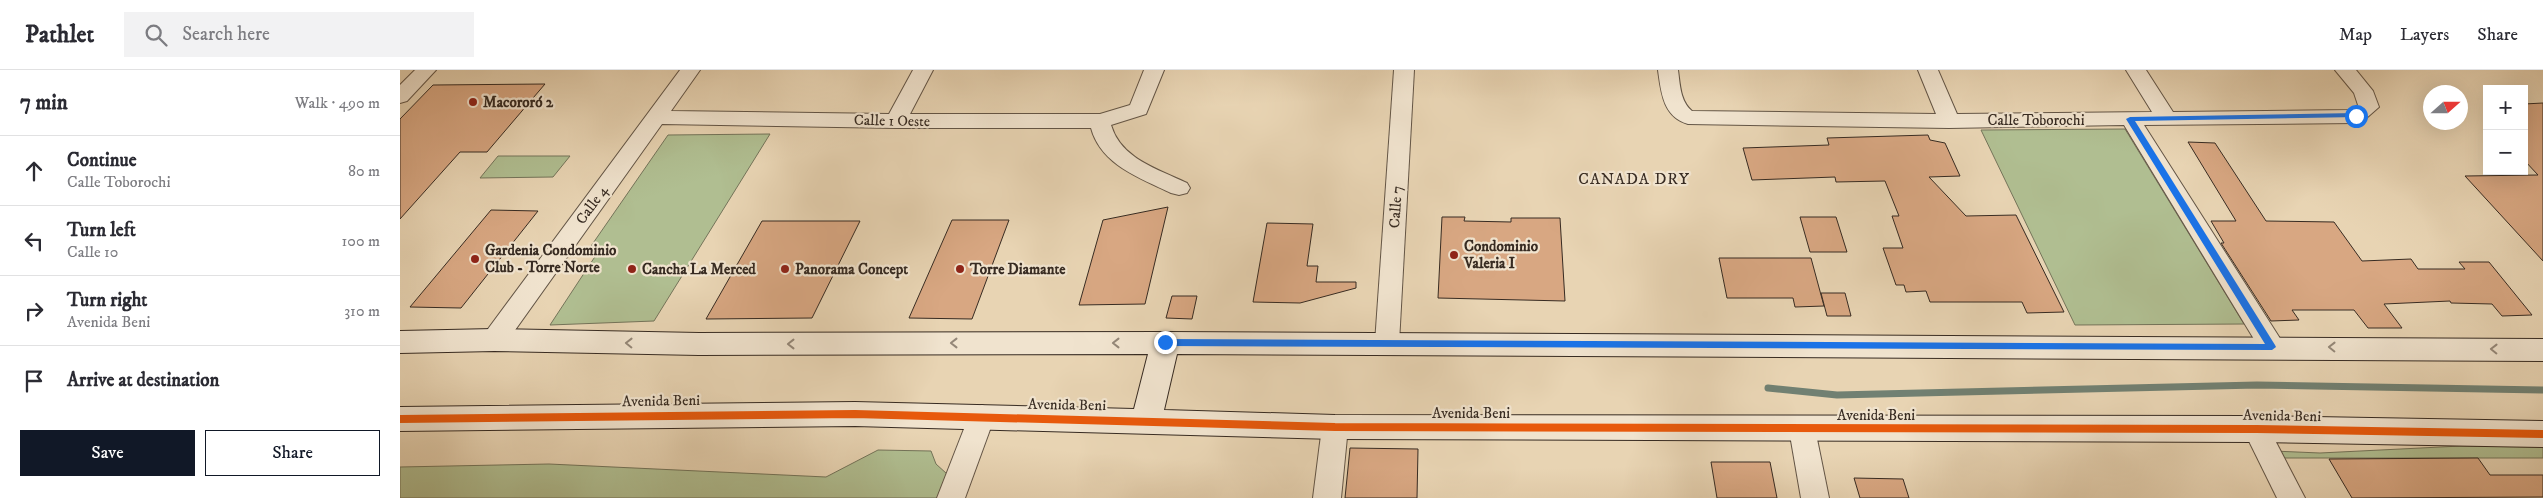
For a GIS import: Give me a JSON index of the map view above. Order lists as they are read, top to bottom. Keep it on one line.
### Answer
{"streets":{"street":["Calle Toborochi","Calle 1 Oeste","Calle 4","Calle 7","Avenida Beni"]},"crossings":[["Calle 1 Oeste","Calle 4"]],"districts":["CANADA DRY"],"places":["Macororó 2","Condominio Valeria I","Gardenia Condominio Club - Torre Norte","Cancha La Merced","Panorama Concept","Torre Diamante"],"north":"right","page":{"header":"Pathlet","search":"Search here","nav":["Map","Layers","Share"],"heading":["7 min","Walk · 490 m"],"map_buttons":["+","−"],"list":[["Continue","Calle Toborochi","80 m"],["Turn left","Calle 10","100 m"],["Turn right","Avenida Beni","310 m"],"Arrive at destination"],"buttons":["Save","Share"]}}
